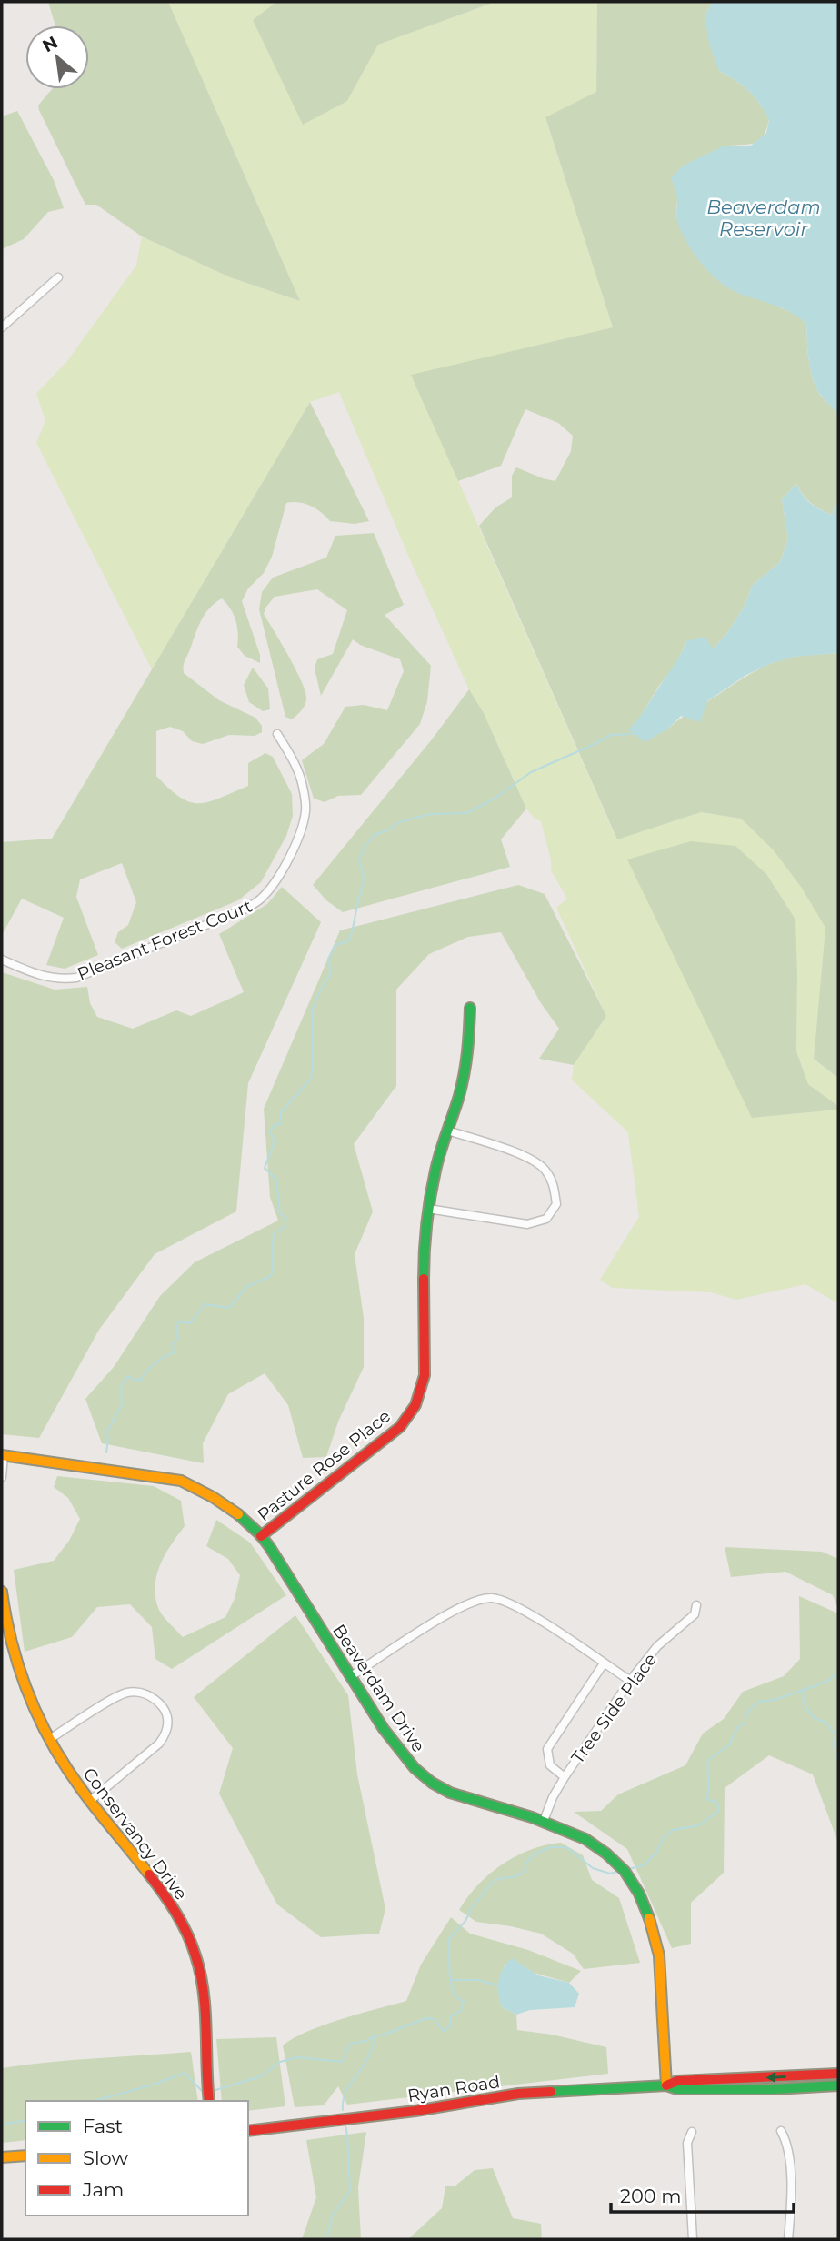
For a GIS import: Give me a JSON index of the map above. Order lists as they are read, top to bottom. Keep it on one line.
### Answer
{"streets":{"street":["Pleasant Forest Court","Pasture Rose Place","Beaverdam Drive","Tree Side Place","Conservancy Drive","Ryan Road"]},"crossings":[["Pasture Rose Place","Beaverdam Drive"],["Beaverdam Drive","Tree Side Place"],["Beaverdam Drive","Ryan Road"]],"water":["Beaverdam Reservoir"],"legend":["Fast","Slow","Jam"],"scale_bar":"200 m","north":"top left"}
